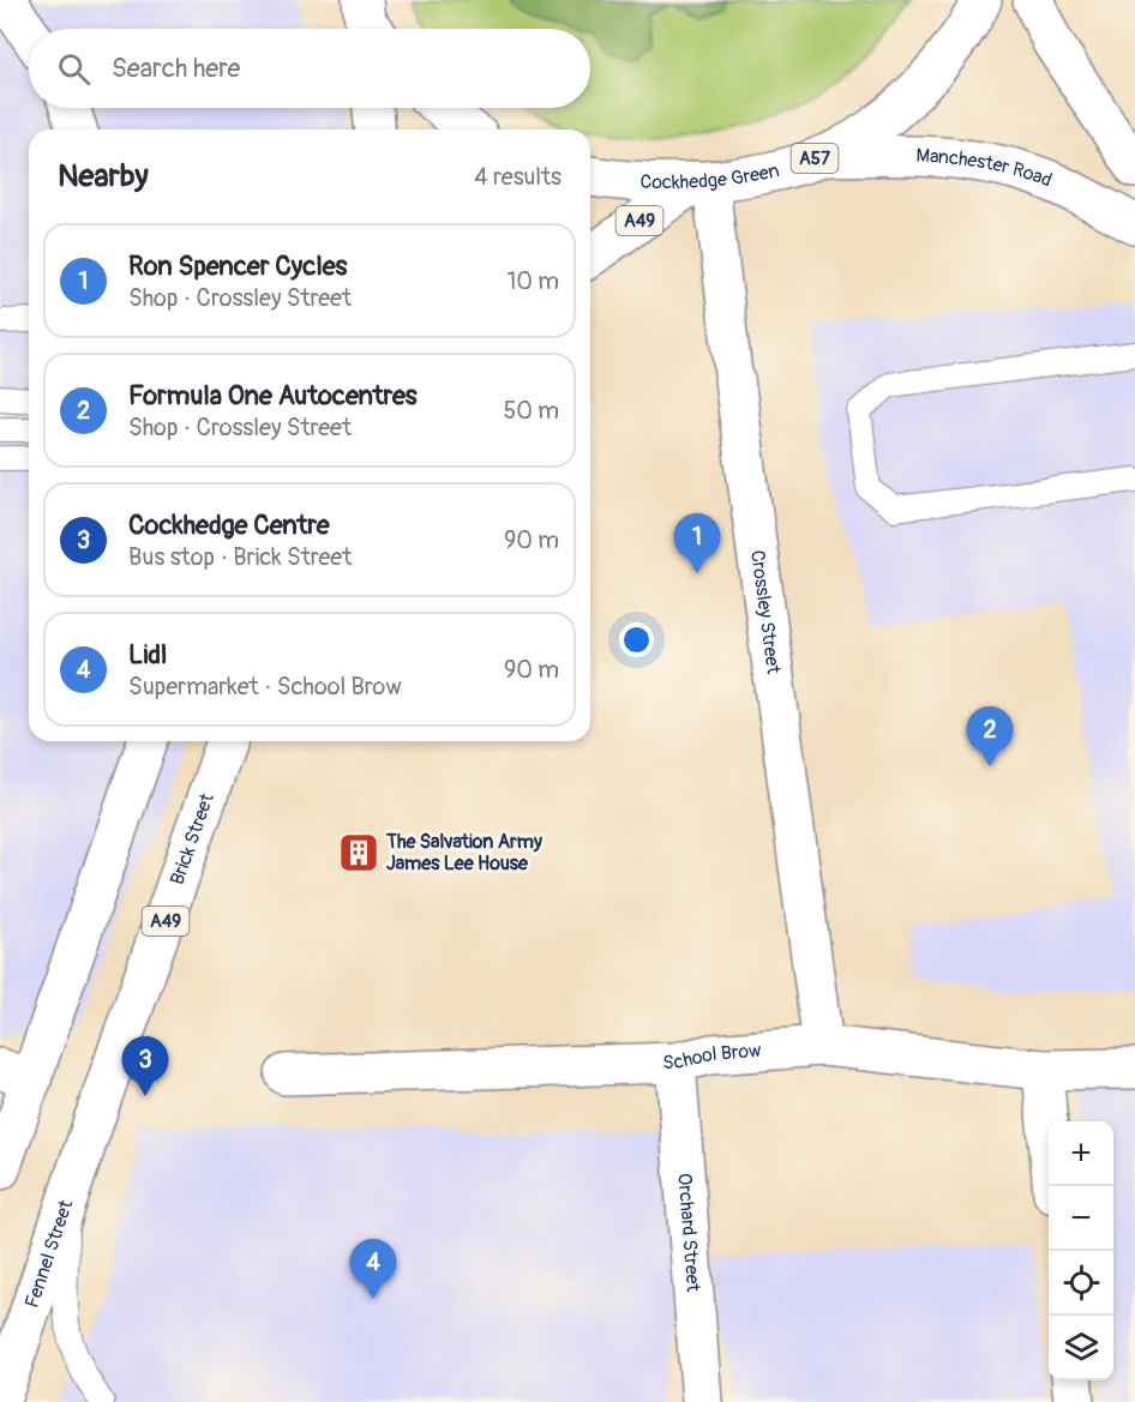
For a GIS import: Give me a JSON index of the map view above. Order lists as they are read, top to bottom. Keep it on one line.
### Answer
{"streets":{"main road":["A57","Manchester Road","Cockhedge Green","A49","Crossley Street","Brick Street","School Brow","Orchard Street","Fennel Street"]},"crossings":[["Manchester Road","Cockhedge Green"],["Cockhedge Green","A49"],["Cockhedge Green","Crossley Street"],["A49","Crossley Street"],["Crossley Street","School Brow"],["Brick Street","Fennel Street"],["School Brow","Orchard Street"]],"places":{"building":["The Salvation Army James Lee House"]},"page":{"search":"Search here","heading":["Nearby","4 results"],"list":[{"mark":"1","name":"Ron Spencer Cycles","note":"Shop · Crossley Street","value":"10 m"},{"mark":"2","name":"Formula One Autocentres","note":"Shop · Crossley Street","value":"50 m"},{"mark":"3","name":"Cockhedge Centre","note":"Bus stop · Brick Street","value":"90 m"},{"mark":"4","name":"Lidl","note":"Supermarket · School Brow","value":"90 m"}],"pins":["1","2","3","4"],"map_buttons":["+","−"]}}
